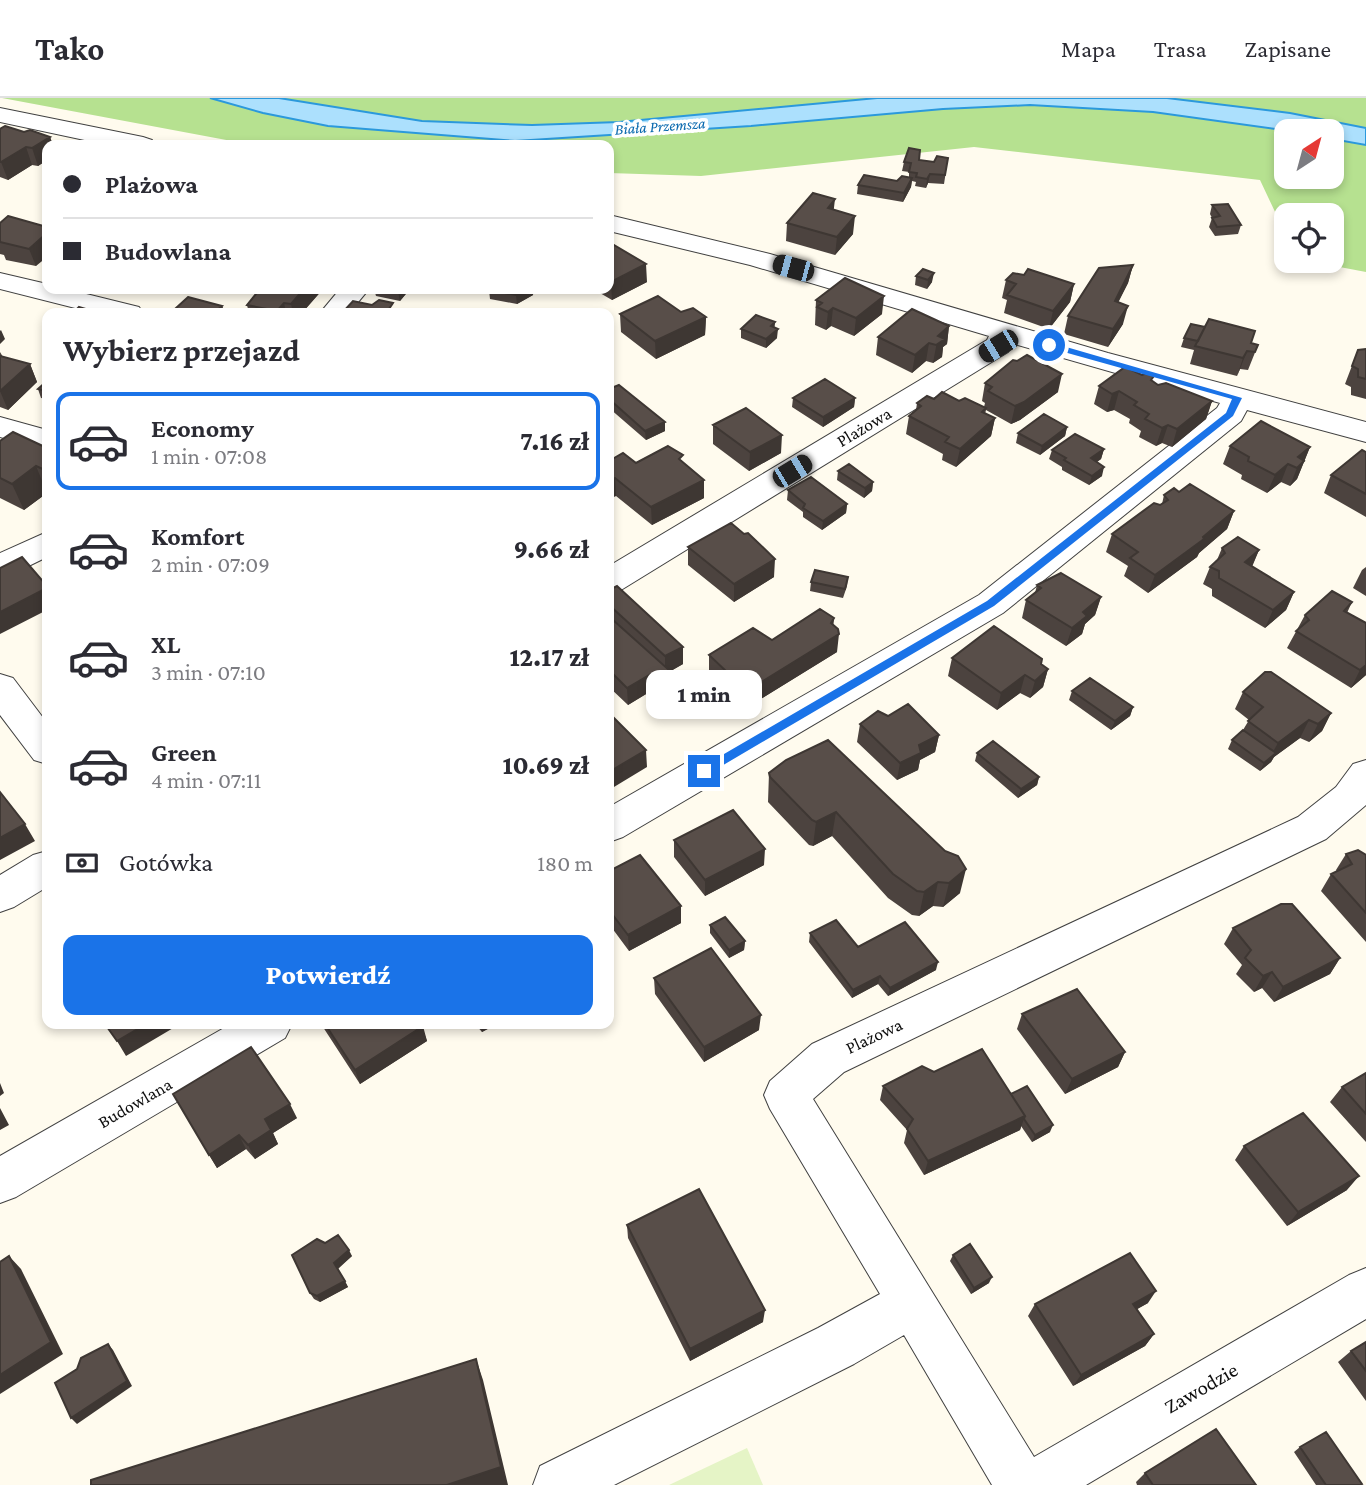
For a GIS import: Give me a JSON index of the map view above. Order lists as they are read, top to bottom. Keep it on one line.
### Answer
{"streets":{"street":["Plażowa","Budowlana","Zawodzie"]},"water":["Biała Przemsza"],"north":"top right","page":{"header":"Tako","nav":["Mapa","Trasa","Zapisane"],"banner":["Plażowa","Budowlana"],"heading":"Wybierz przejazd","list":[{"name":"Economy","note":"1 min · 07:08","value":"7.16 zł"},{"name":"Komfort","note":"2 min · 07:09","value":"9.66 zł"},{"name":"XL","note":"3 min · 07:10","value":"12.17 zł"},{"name":"Green","note":"4 min · 07:11","value":"10.69 zł"}],"bubble":"1 min","pay":["Gotówka","180 m"],"buttons":"Potwierdź"}}
